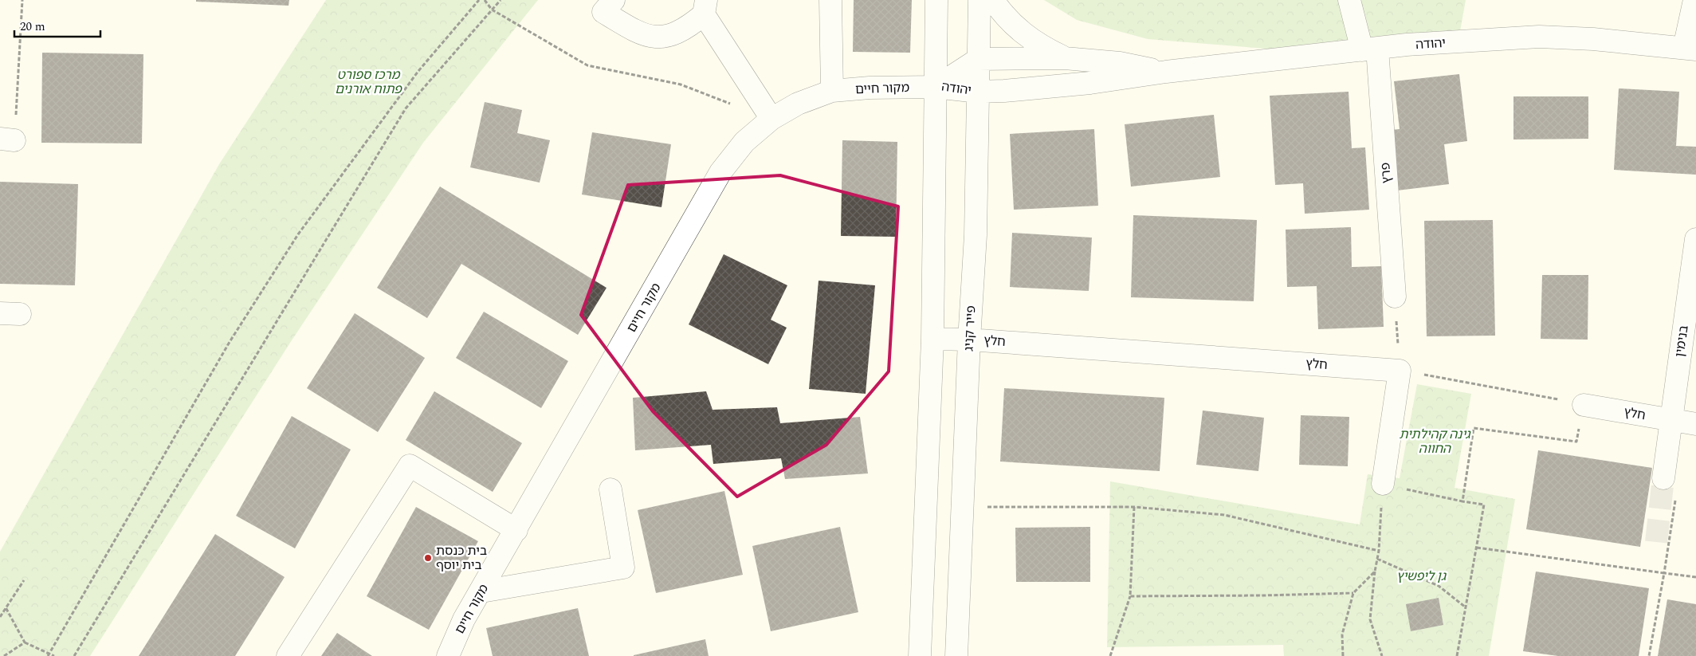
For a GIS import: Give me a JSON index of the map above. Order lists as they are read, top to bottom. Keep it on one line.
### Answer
{"streets":{"street":["יהודה","מקור חיים","פרץ","פייר קניג","חלץ","בנימין"]},"crossings":[["יהודה","מקור חיים"],["יהודה","פרץ"],["יהודה","פייר קניג"],["פייר קניג","חלץ"],["חלץ","בנימין"]],"parks":["מרכז ספורט פתוח אורנים","גינה קהילתית החווה","גן ליפשיץ"],"places":["בית כנסת בית יוסף"],"scale_bar":"20 m"}
